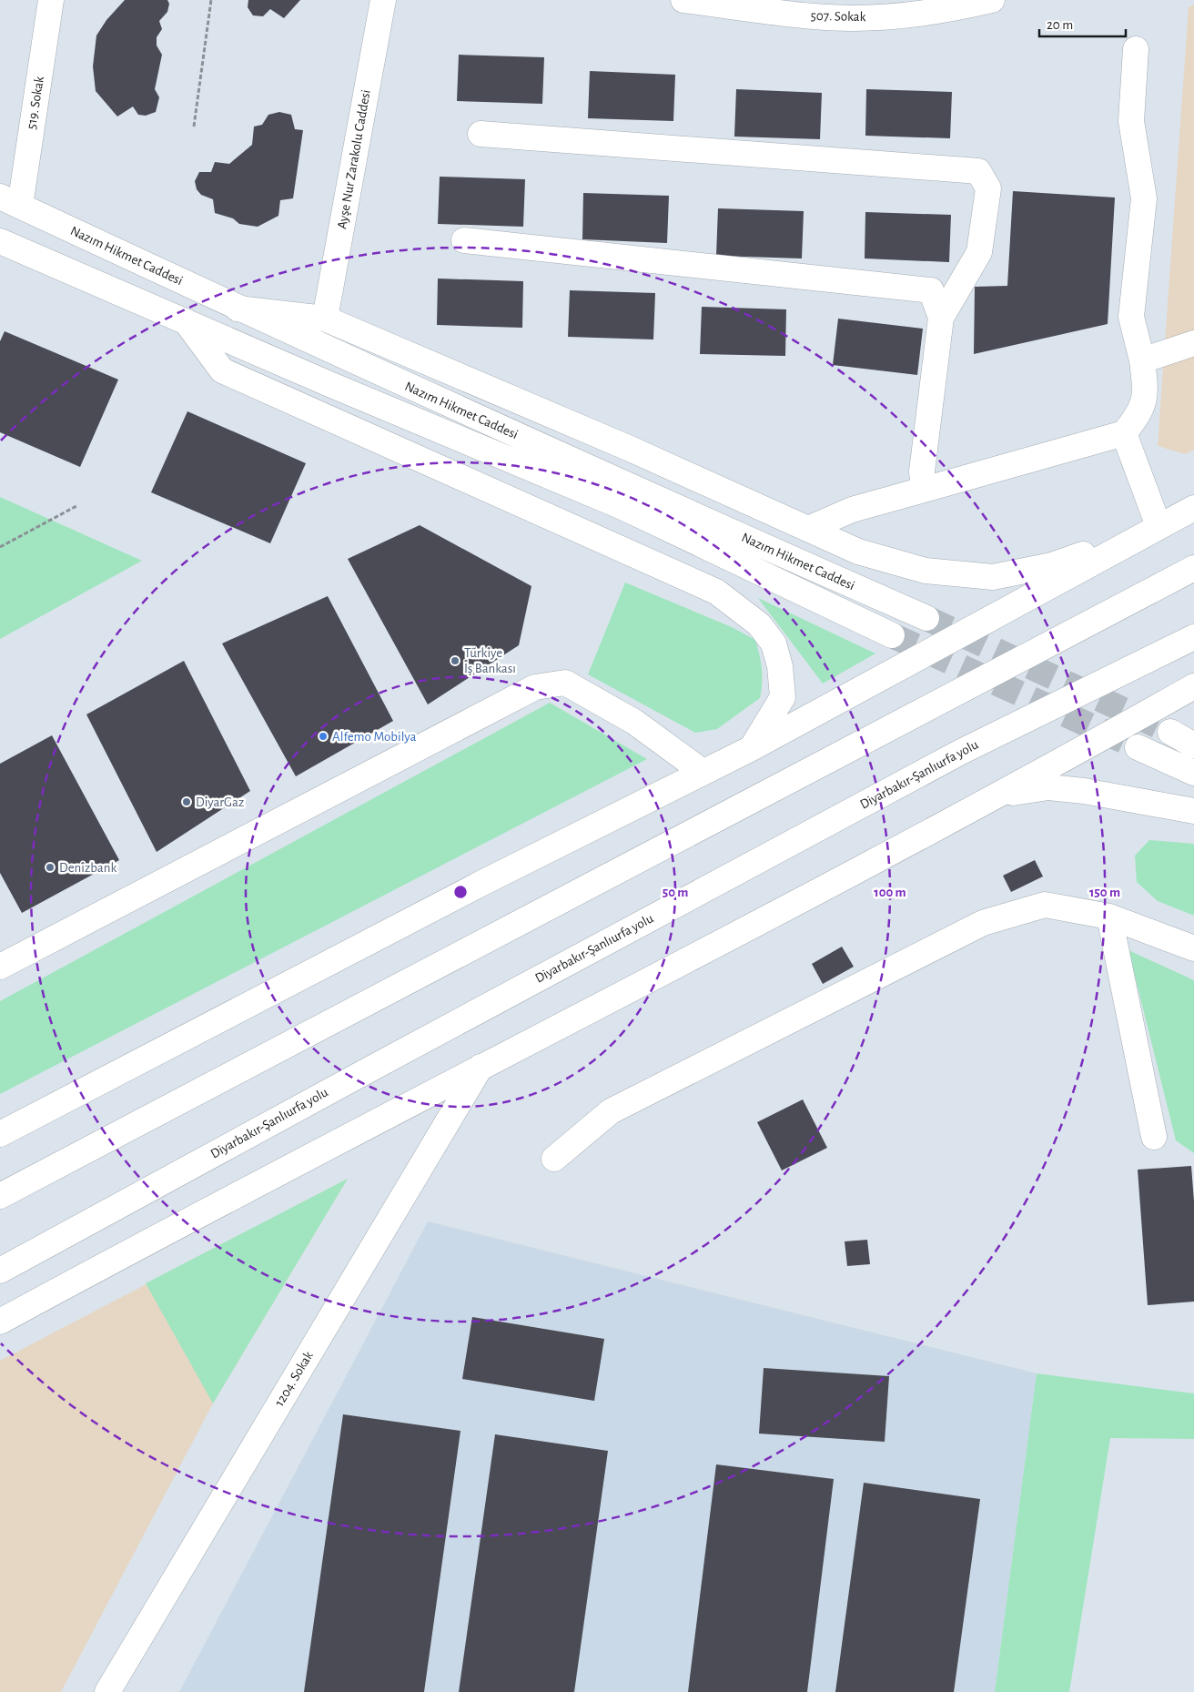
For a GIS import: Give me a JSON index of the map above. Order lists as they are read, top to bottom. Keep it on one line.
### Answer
{"streets":{"main road":["507. Sokak","519. Sokak","Ayşe Nur Zarakolu Caddesi","Nazım Hikmet Caddesi","Diyarbakır-Şanlıurfa yolu","1204. Sokak"]},"crossings":[["519. Sokak","Nazım Hikmet Caddesi"]],"places":["Türkiye İş Bankası","Alfemo Mobilya","DiyarGaz","Denizbank"],"scale_bar":"20 m","rings":["50 m","100 m","150 m"]}
